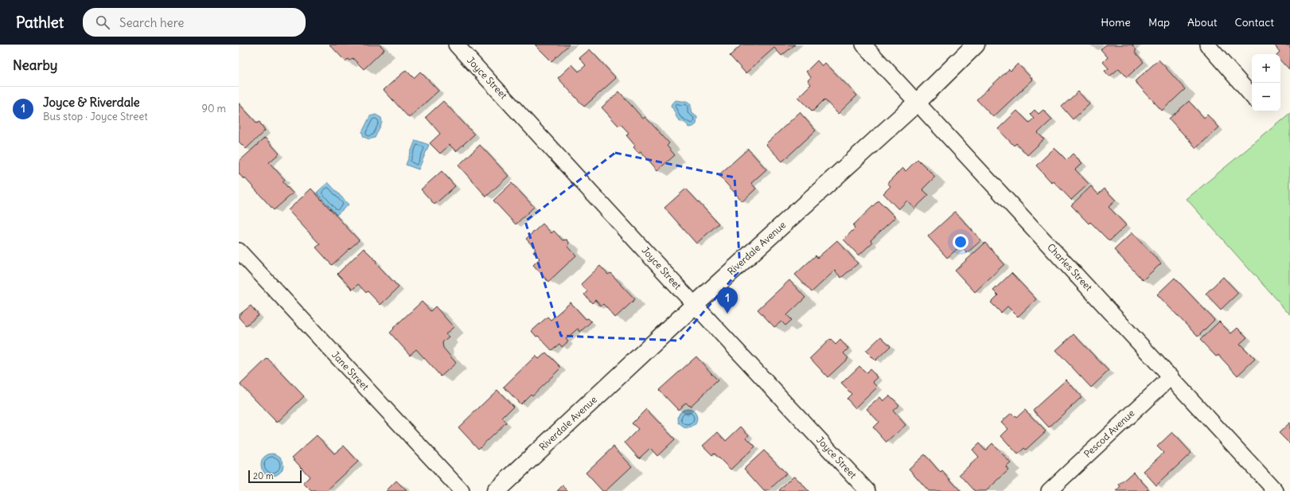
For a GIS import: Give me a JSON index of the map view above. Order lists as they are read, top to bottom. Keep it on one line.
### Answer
{"streets":{"street":["Joyce Street","Riverdale Avenue","Charles Street","Jane Street","Pescod Avenue"]},"crossings":[["Joyce Street","Riverdale Avenue"],["Riverdale Avenue","Charles Street"],["Charles Street","Pescod Avenue"]],"scale_bar":"20 m","page":{"header":"Pathlet","search":"Search here","nav":["Home","Map","About","Contact"],"heading":"Nearby","map_buttons":["+","−"],"list":[{"mark":"1","name":"Joyce & Riverdale","note":"Bus stop · Joyce Street","value":"90 m"}],"pins":"1","scale":"20 m"}}
